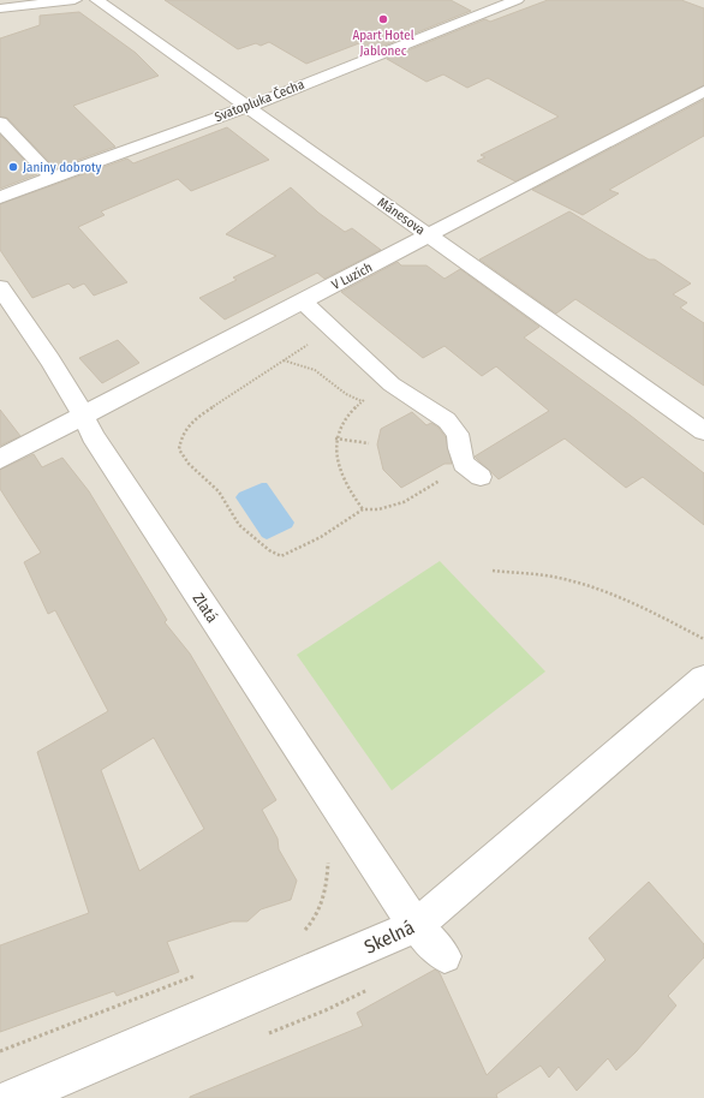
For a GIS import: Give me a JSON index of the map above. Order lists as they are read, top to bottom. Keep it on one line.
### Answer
{"streets":{"street":["Svatopluka Čecha","Mánesova","V Luzích","Zlatá","Skelná"]},"crossings":[["Svatopluka Čecha","Mánesova"],["Mánesova","V Luzích"],["V Luzích","Zlatá"],["Zlatá","Skelná"]],"places":["Apart Hotel Jablonec","Janiny dobroty"]}
